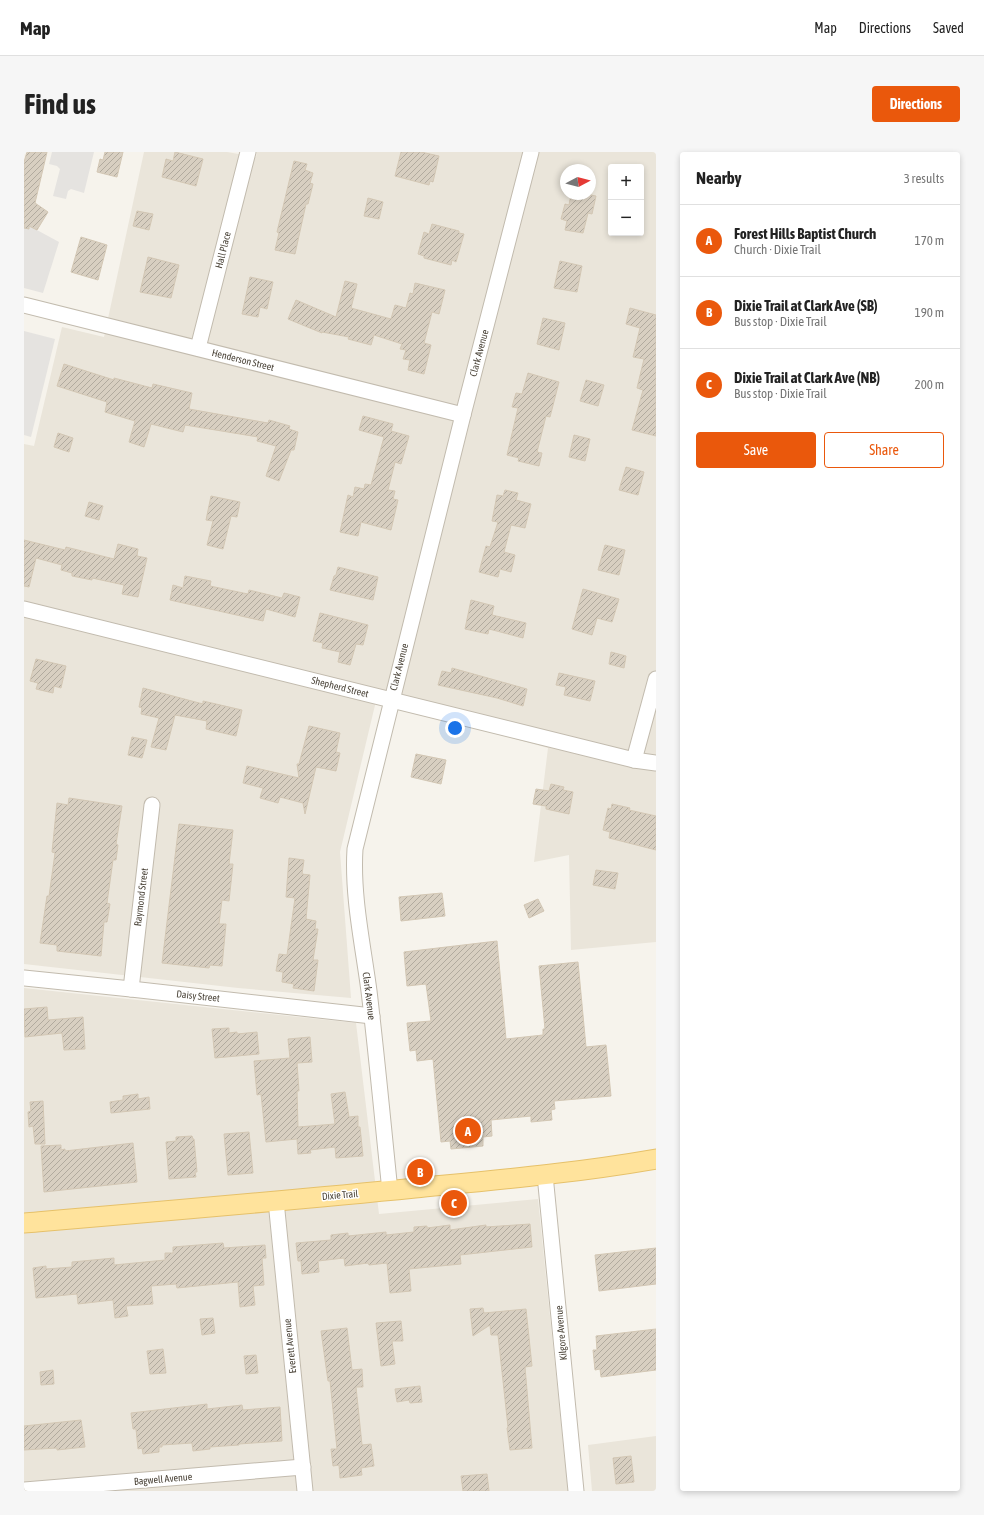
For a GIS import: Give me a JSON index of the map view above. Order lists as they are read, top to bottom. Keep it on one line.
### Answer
{"streets":{"main road":["Dixie Trail"],"street":["Hall Place","Clark Avenue","Henderson Street","Shepherd Street","Raymond Street","Daisy Street","Kilgore Avenue","Everett Avenue","Bagwell Avenue"]},"crossings":[["Hall Place","Henderson Street"],["Clark Avenue","Henderson Street"],["Clark Avenue","Shepherd Street"],["Clark Avenue","Daisy Street"],["Clark Avenue","Dixie Trail"],["Raymond Street","Daisy Street"],["Dixie Trail","Kilgore Avenue"],["Dixie Trail","Everett Avenue"],["Everett Avenue","Bagwell Avenue"]],"north":"right","page":{"header":"Map","nav":["Map","Directions","Saved"],"buttons":["Directions",["Save","Share"]],"title":"Find us","heading":["Nearby","3 results"],"map_buttons":["+","−"],"list":[{"mark":"A","name":"Forest Hills Baptist Church","note":"Church · Dixie Trail","value":"170 m"},{"mark":"B","name":"Dixie Trail at Clark Ave (SB)","note":"Bus stop · Dixie Trail","value":"190 m"},{"mark":"C","name":"Dixie Trail at Clark Ave (NB)","note":"Bus stop · Dixie Trail","value":"200 m"}],"pins":["A","B","C"]}}
